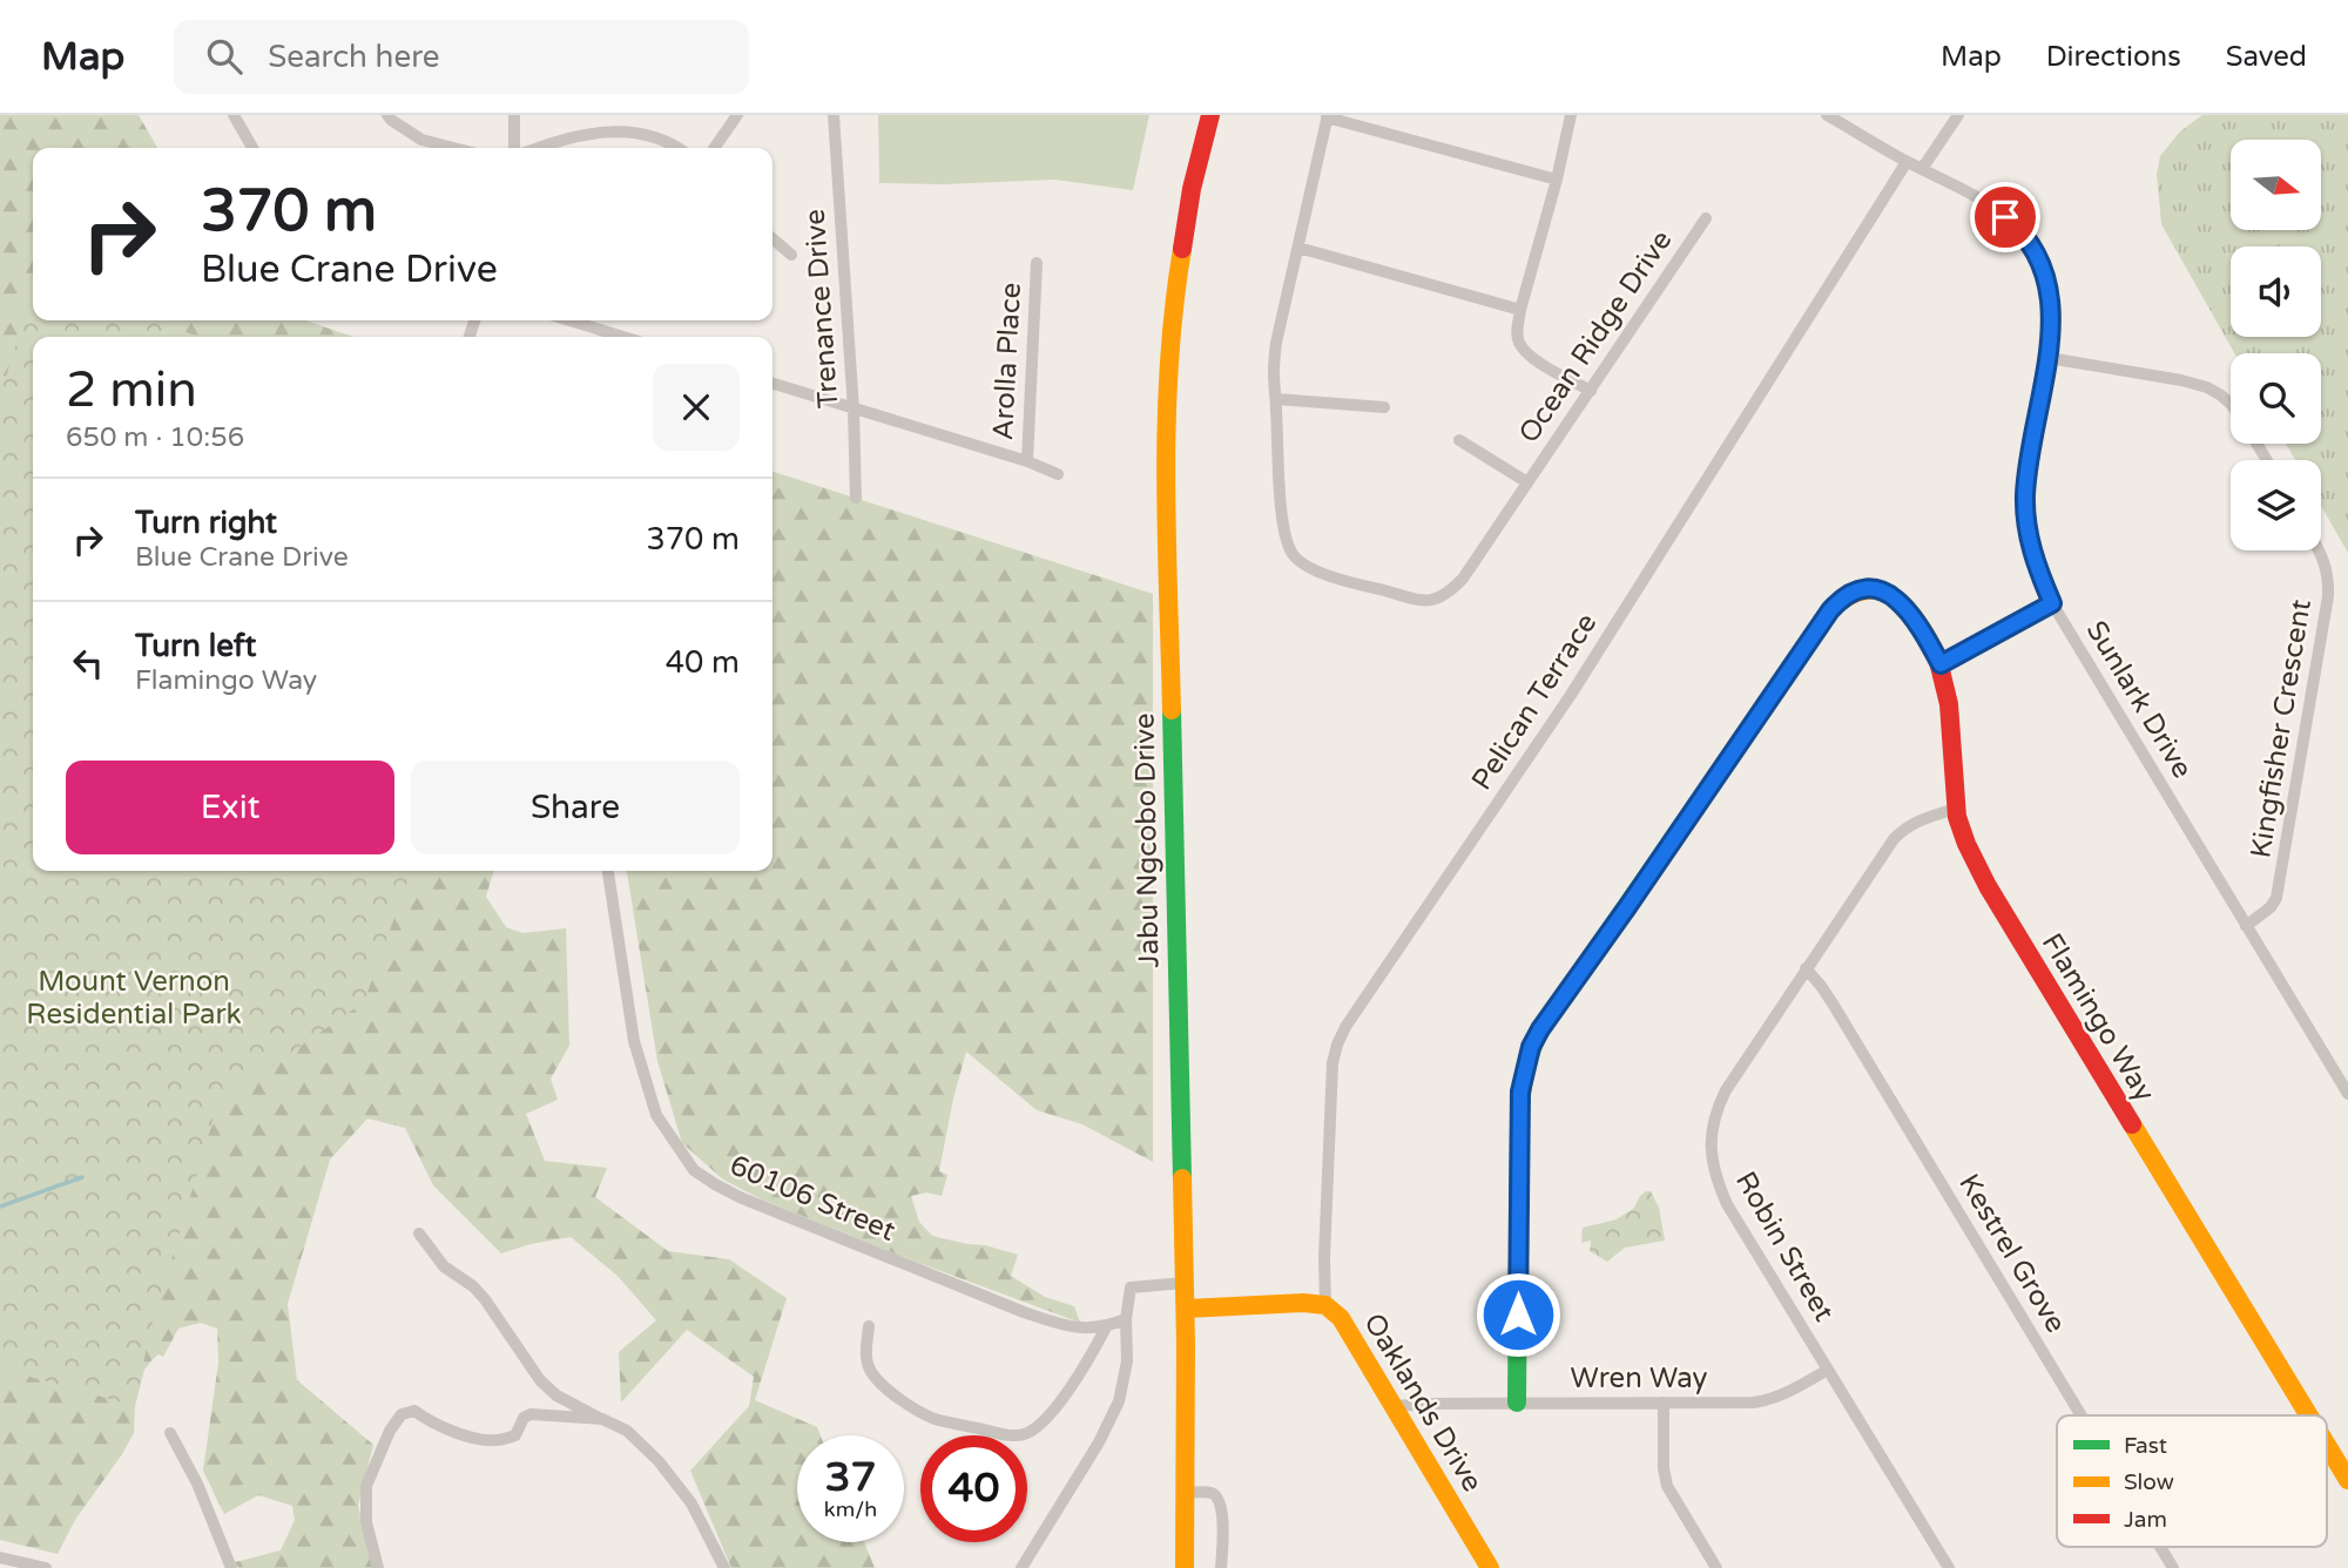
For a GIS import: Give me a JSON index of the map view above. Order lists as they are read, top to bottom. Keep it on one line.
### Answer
{"streets":{"street":["Trenance Drive","Ocean Ridge Drive","Arolla Place","Sunlark Drive","Pelican Terrace","Kingfisher Crescent","Jabu Ngcobo Drive","Flamingo Way","60106 Street","Robin Street","Kestrel Grove","Wren Way","Oaklands Drive"]},"crossings":[["Trenance Drive","Arolla Place"],["Sunlark Drive","Pelican Terrace"],["Sunlark Drive","Kingfisher Crescent"],["Pelican Terrace","Oaklands Drive"],["Jabu Ngcobo Drive","Oaklands Drive"],["Flamingo Way","Robin Street"],["Flamingo Way","Wren Way"],["Robin Street","Kestrel Grove"],["Robin Street","Wren Way"],["Wren Way","Oaklands Drive"]],"parks":["Mount Vernon Residential Park"],"legend":["Fast","Slow","Jam"],"north":"right","page":{"header":"Map","search":"Search here","nav":["Map","Directions","Saved"],"turn":["370 m","Blue Crane Drive"],"heading":["2 min","650 m · 10:56"],"list":[{"name":"Turn right","note":"Blue Crane Drive","value":"370 m"},{"name":"Turn left","note":"Flamingo Way","value":"40 m"}],"buttons":["Exit","Share"],"speed":"37 km/h","limit":"40"}}
